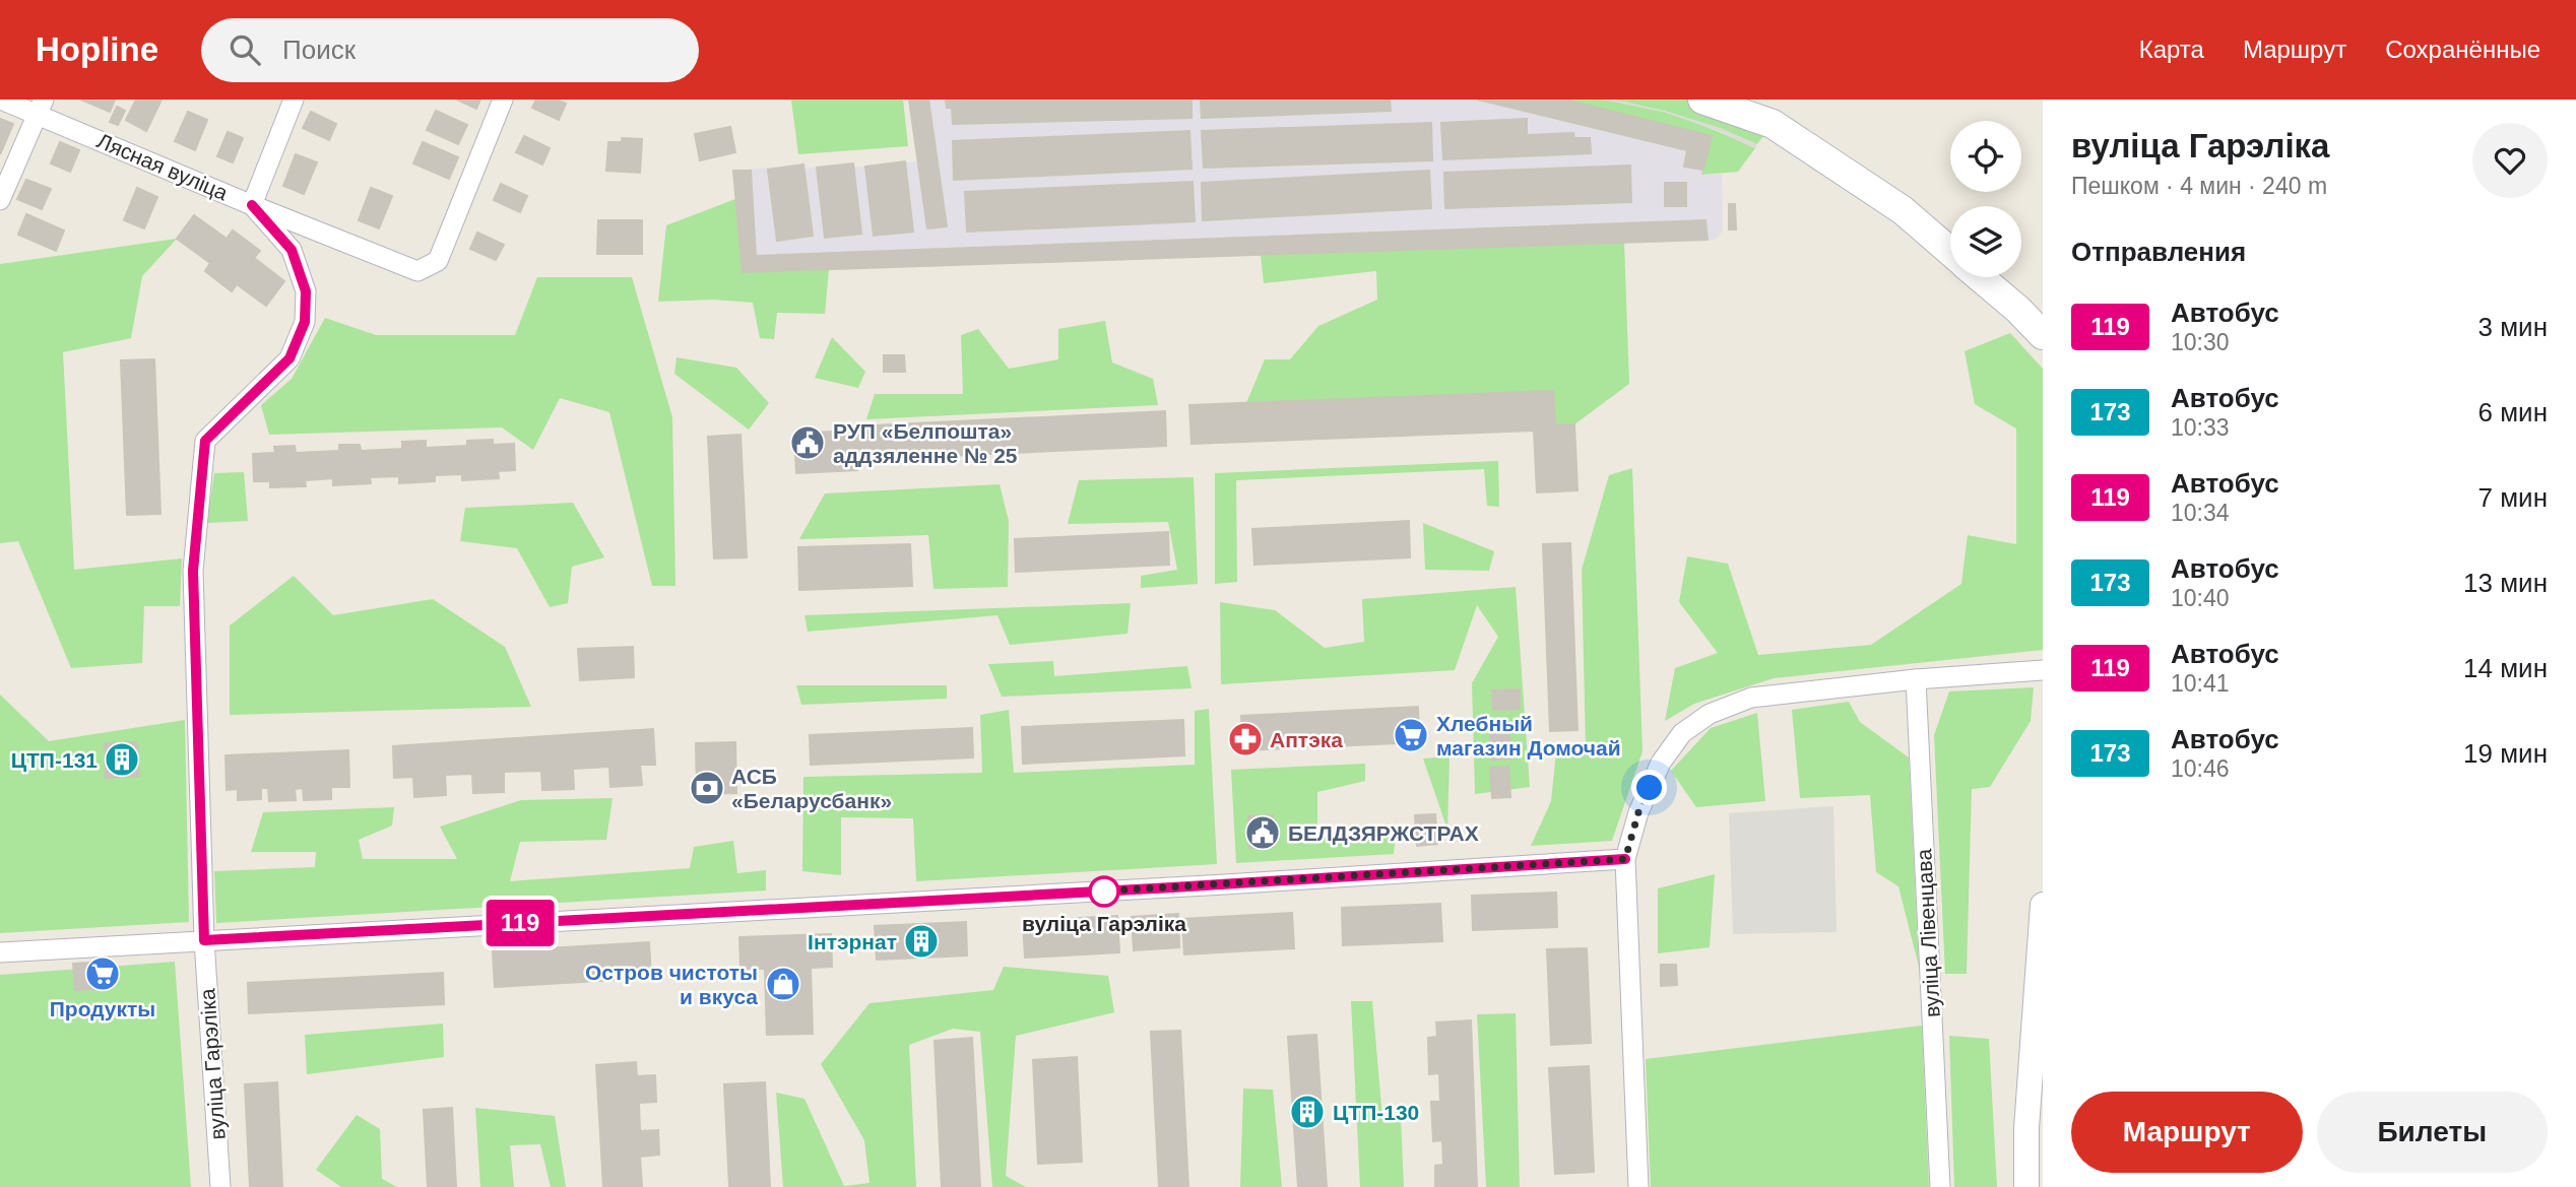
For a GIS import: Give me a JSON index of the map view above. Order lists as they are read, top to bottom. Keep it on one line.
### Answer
{"streets":{"street":["Лясная вуліца","вуліца Лівенцава","вуліца Гарэліка"]},"crossings":[["Лясная вуліца","вуліца Гарэліка"]],"places":{"public building":["РУП «Белпошта» аддзяленне № 25","БЕЛДЗЯРЖСТРАХ"],"supermarket":["Хлебный магазин Домочай","Продукты"],"pharmacy":["Аптэка"],"building":["ЦТП-131","Інтэрнат","ЦТП-130"],"bank":["АСБ «Беларусбанк»"],"other":["вуліца Гарэліка"],"shop":["Остров чистоты и вкуса"]},"lines":["bus line 119"],"page":{"header":"Hopline","search":"Поиск","nav":["Карта","Маршрут","Сохранённые"],"on_map":"119","heading":[["вуліца Гарэліка","Пешком · 4 мин · 240 m"],"Отправления"],"list":[{"mark":"119","name":"Автобус","note":"10:30","value":"3 мин"},{"mark":"173","name":"Автобус","note":"10:33","value":"6 мин"},{"mark":"119","name":"Автобус","note":"10:34","value":"7 мин"},{"mark":"173","name":"Автобус","note":"10:40","value":"13 мин"},{"mark":"119","name":"Автобус","note":"10:41","value":"14 мин"},{"mark":"173","name":"Автобус","note":"10:46","value":"19 мин"}],"buttons":["Маршрут","Билеты"]}}
